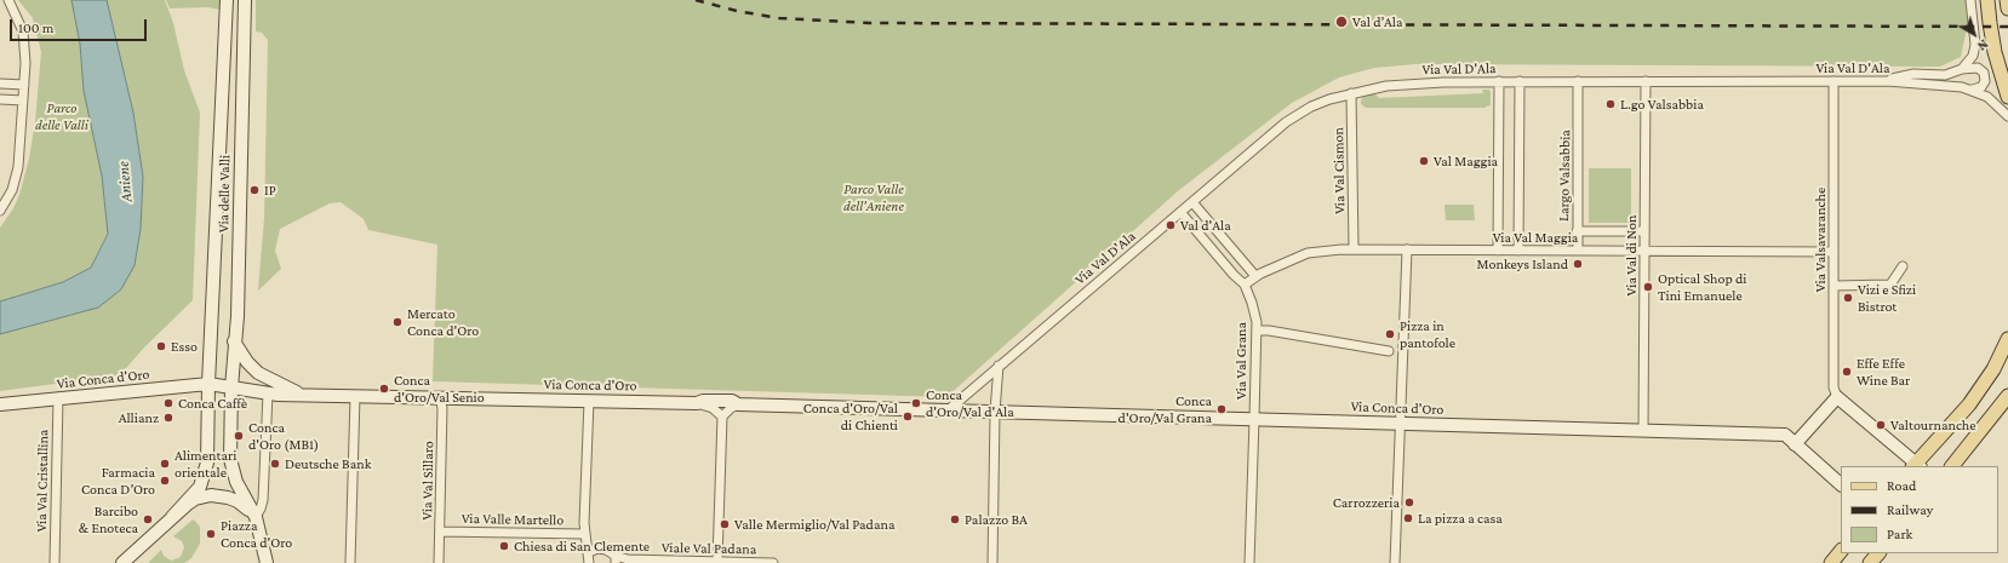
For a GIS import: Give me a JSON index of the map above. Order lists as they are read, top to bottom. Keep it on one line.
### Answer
{"streets":{"street":["Via Val D'Ala","Via Val Cismon","Largo Valsabbia","Via delle Valli","Via Val Maggia","Via Valsavaranche","Via Val di Non","Via Val Grana","Via Conca d'Oro","Via Val Cristallina","Via Val Sillaro","Via Valle Martello","Viale Val Padana"]},"crossings":[["Via Val D'Ala","Via Val Cismon"],["Via Val D'Ala","Largo Valsabbia"],["Via Val D'Ala","Via Valsavaranche"],["Via Val D'Ala","Via Val di Non"],["Via Val D'Ala","Via Val Grana"],["Via Val D'Ala","Via Conca d'Oro"],["Via Val Cismon","Via Val Maggia"],["Largo Valsabbia","Via Val Maggia"],["Via delle Valli","Via Conca d'Oro"],["Via Val Maggia","Via Valsavaranche"],["Via Val Maggia","Via Val di Non"],["Via Val Maggia","Via Val Grana"],["Via Val di Non","Via Conca d'Oro"],["Via Val Grana","Via Conca d'Oro"],["Via Conca d'Oro","Via Val Cristallina"],["Via Conca d'Oro","Via Val Sillaro"],["Via Val Sillaro","Via Valle Martello"]],"water":["Aniene"],"parks":["Parco delle Valli","Parco Valle dell'Aniene"],"places":["Val d’Ala","L.go Valsabbia","Val Maggia","IP","Val d'Ala","Monkeys Island","Optical Shop di Tini Emanuele","Vizi e Sfizi Bistrot","Mercato Conca d'Oro","Pizza in pantofole","Esso","Effe Effe Wine Bar","Conca d'Oro/Val Senio","Conca Caffè","Conca d'Oro/Val d'Ala","Conca d'Oro/Val Grana","Conca d'Oro/Val di Chienti","Allianz","Valtournanche","Conca d'Oro (MB1)","Alimentari orientale","Deutsche Bank","Farmacia Conca D’Oro","Carrozzeria","La pizza a casa","Barcibo & Enoteca","Palazzo BA","Valle Mermiglio/Val Padana","Piazza Conca d'Oro","Chiesa di San Clemente"],"legend":["Road","Railway","Park"],"scale_bar":"100 m","north":"bottom right"}
